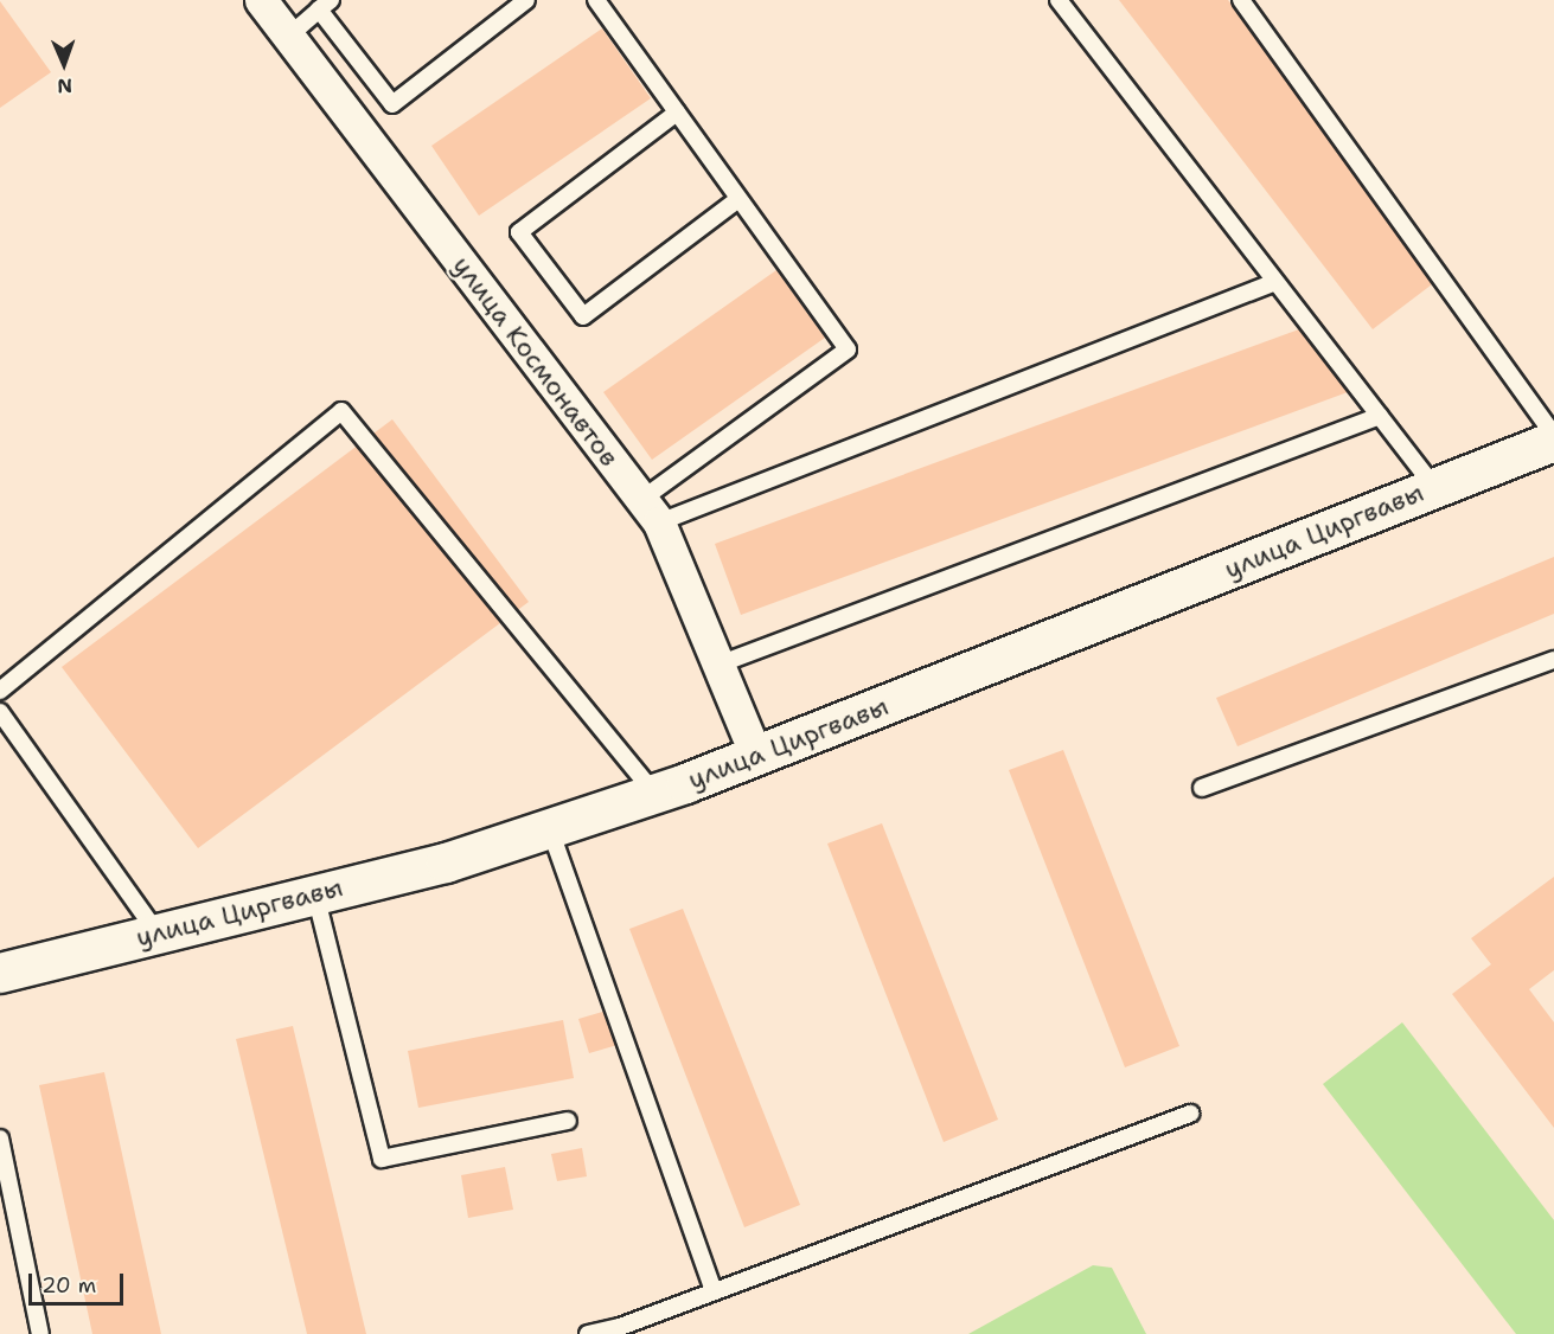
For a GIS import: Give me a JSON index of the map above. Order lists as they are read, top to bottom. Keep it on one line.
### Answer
{"streets":{"main road":["улица Циргвавы"],"street":["улица Космонавтов"]},"crossings":[["улица Космонавтов","улица Циргвавы"]],"scale_bar":"20 m","north":"bottom"}
